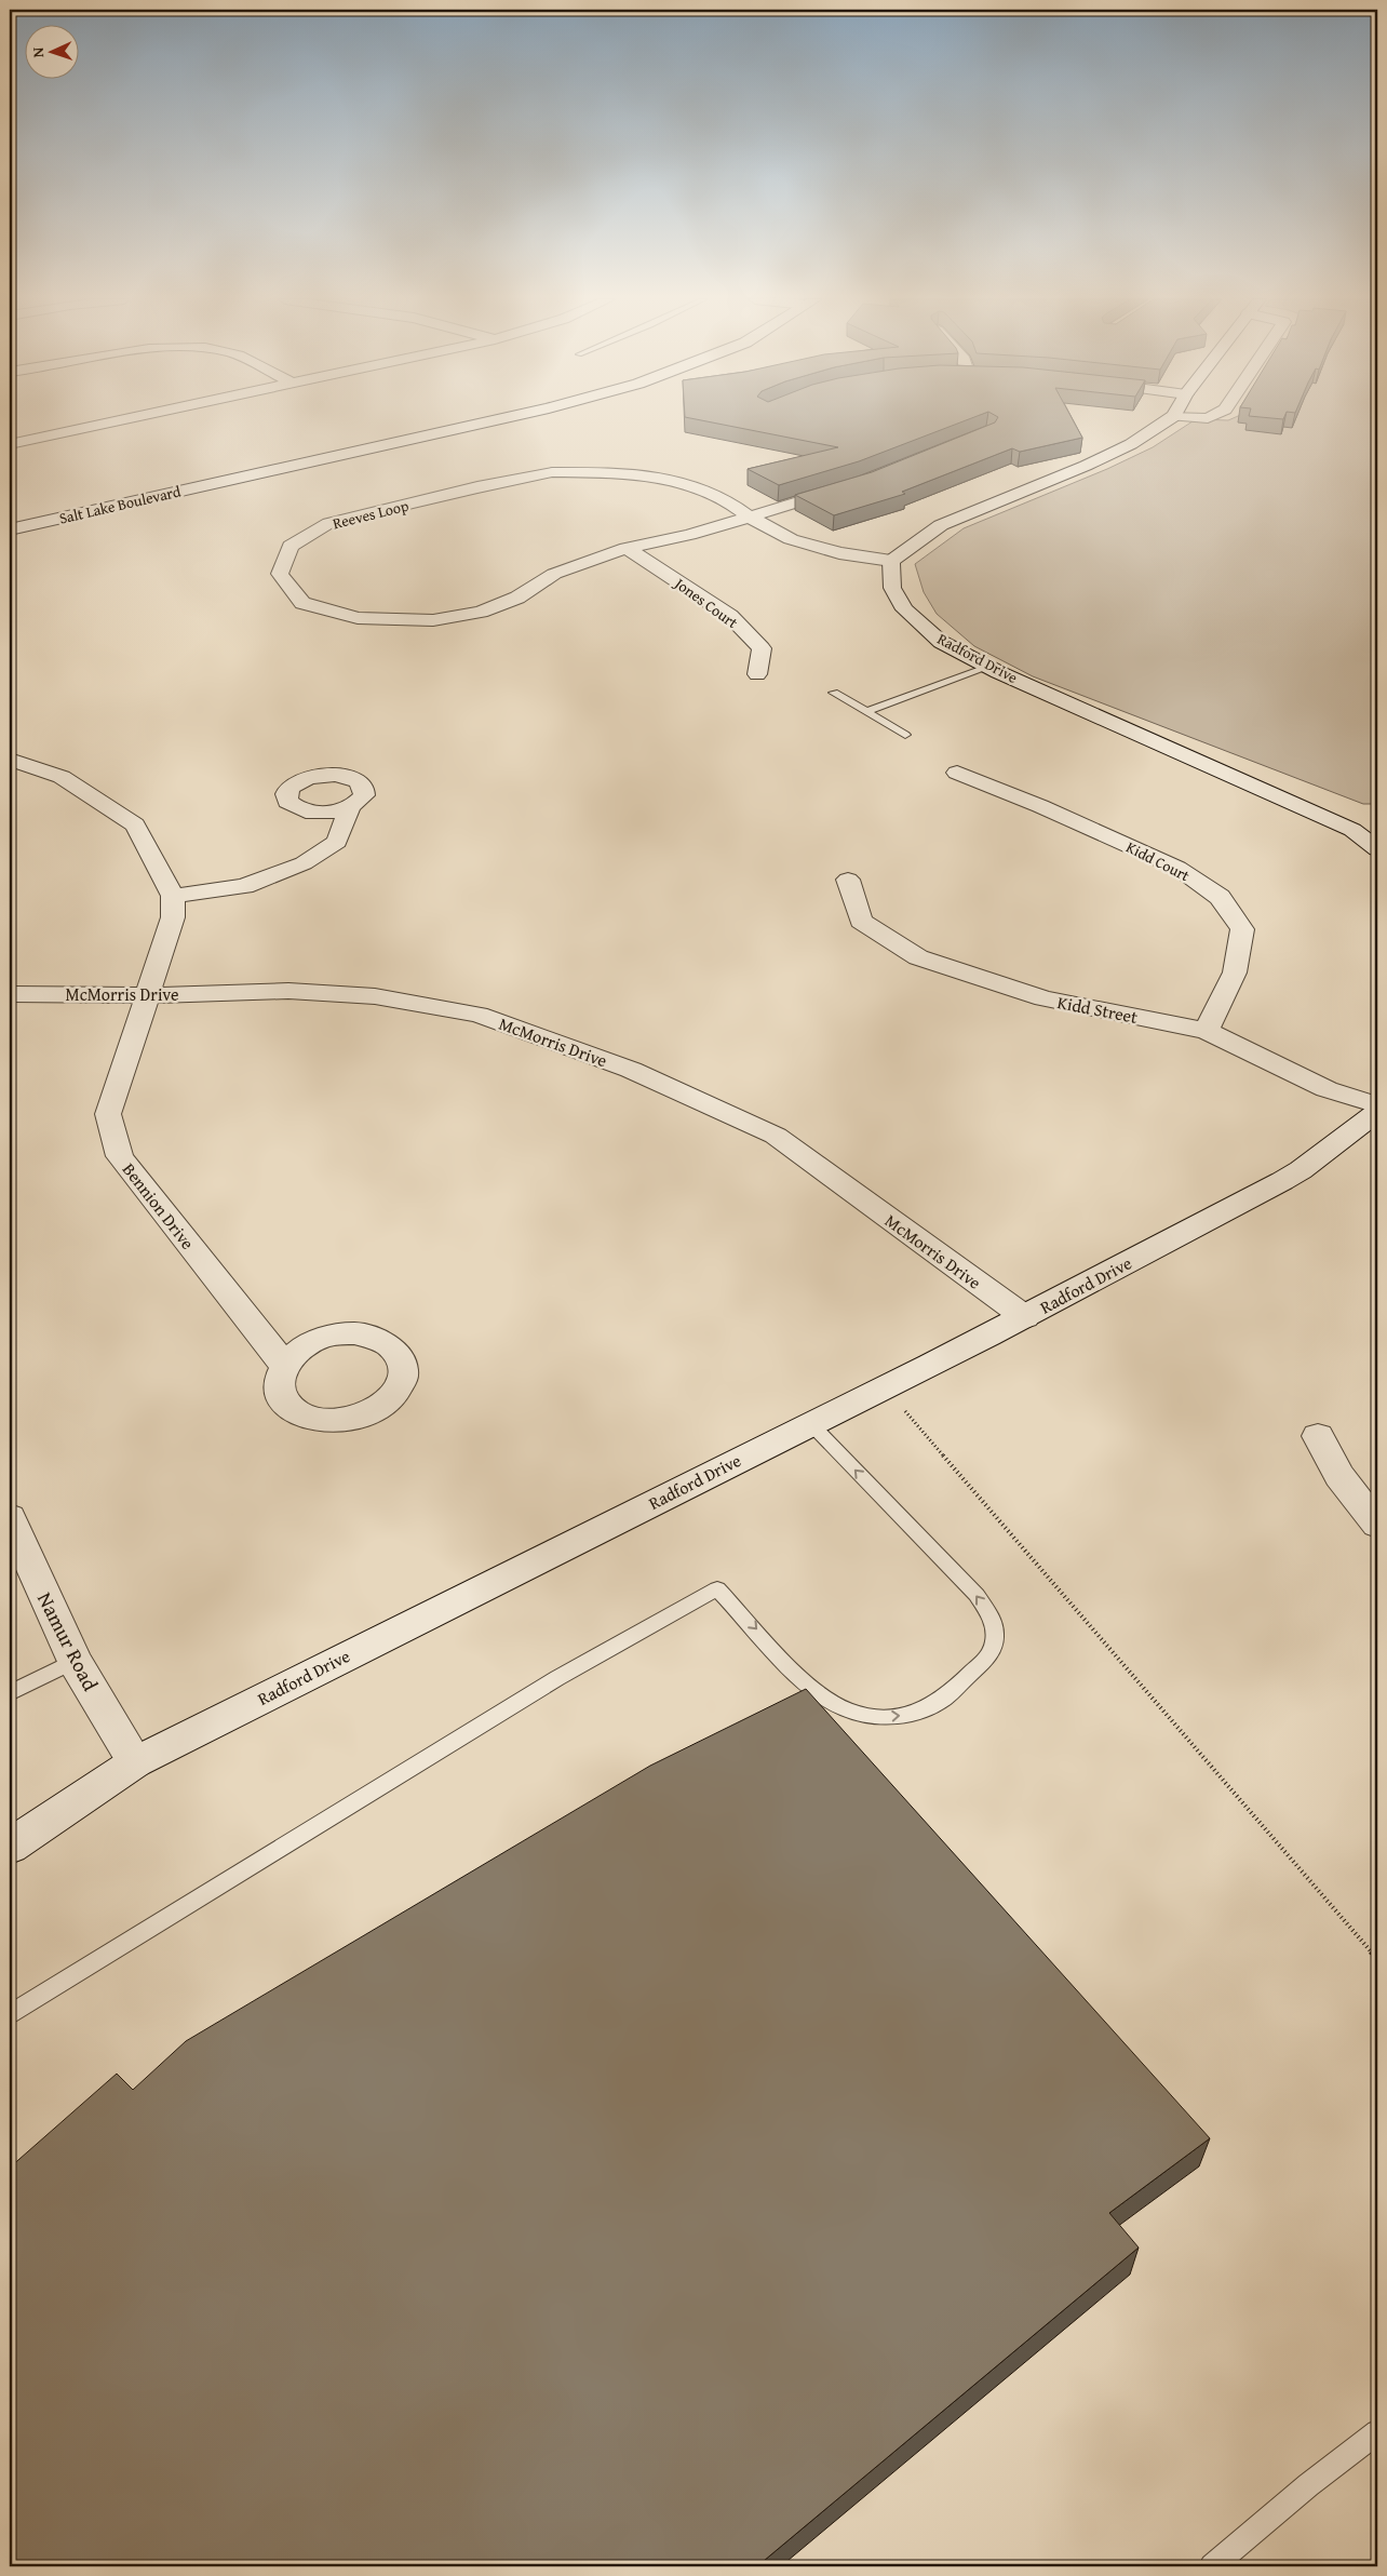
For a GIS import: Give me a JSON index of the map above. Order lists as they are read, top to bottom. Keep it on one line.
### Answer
{"streets":{"street":["Salt Lake Boulevard","Reeves Loop","Jones Court","Radford Drive","Kidd Court","McMorris Drive","Kidd Street","Bennion Drive","Namur Road"]},"crossings":[["Reeves Loop","Jones Court"],["Reeves Loop","Radford Drive"],["Radford Drive","McMorris Drive"],["Radford Drive","Namur Road"],["Kidd Court","Kidd Street"],["McMorris Drive","Bennion Drive"]],"north":"left"}
